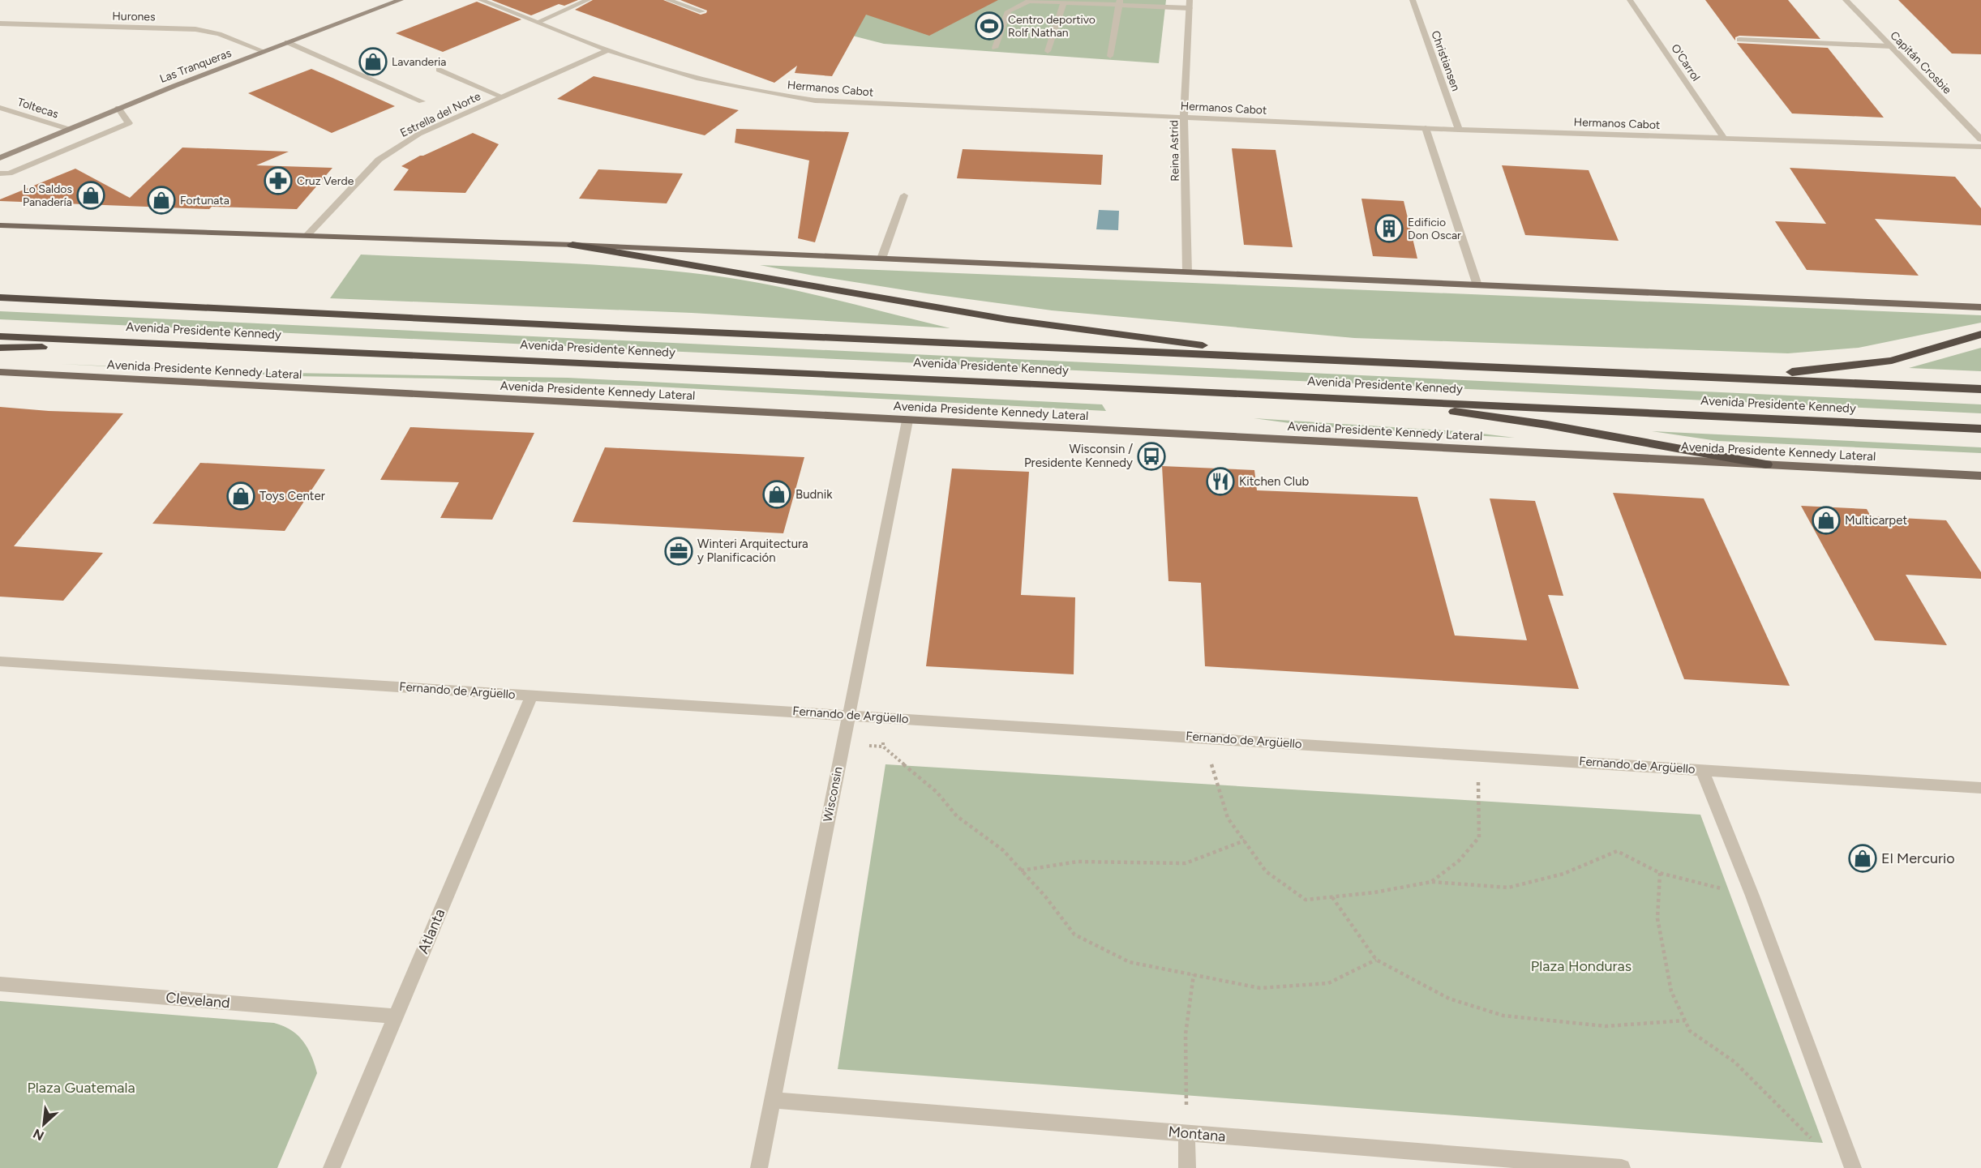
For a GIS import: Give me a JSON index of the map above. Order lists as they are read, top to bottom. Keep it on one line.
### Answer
{"streets":{"highway":["Avenida Presidente Kennedy"],"main road":["Las Tranqueras","Avenida Presidente Kennedy Lateral"],"street":["Hurones","Christiansen","O'Carrol","Capitán Crosbie","Hermanos Cabot","Toltecas","Estrella del Norte","Reina Astrid","Fernando de Argüello","Wisconsin","Atlanta","Cleveland","Montana"]},"crossings":[["Hurones","Las Tranqueras"],["Christiansen","Hermanos Cabot"],["O'Carrol","Hermanos Cabot"],["Las Tranqueras","Toltecas"],["Hermanos Cabot","Estrella del Norte"],["Hermanos Cabot","Reina Astrid"],["Avenida Presidente Kennedy Lateral","Wisconsin"],["Fernando de Argüello","Wisconsin"],["Fernando de Argüello","Atlanta"],["Wisconsin","Montana"],["Atlanta","Cleveland"]],"parks":["Plaza Honduras","Plaza Guatemala"],"places":{"sports":["Centro deportivo Rolf Nathan"],"shop":["Lavanderia","Lo Saldos Panadería","Fortunata","Budnik","Toys Center","Multicarpet","El Mercurio"],"pharmacy":["Cruz Verde"],"building":["Edificio Don Oscar"],"bus stop":["Wisconsin / Presidente Kennedy"],"restaurant":["Kitchen Club"],"office":["Winteri Arquitectura y Planificación"]},"north":"bottom left"}
